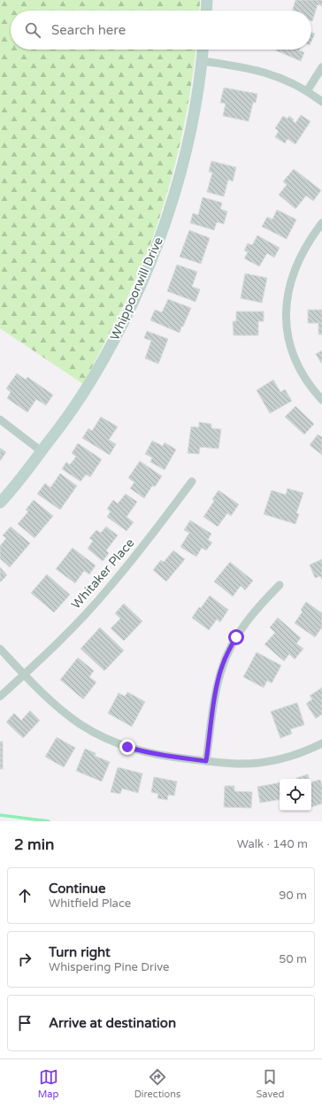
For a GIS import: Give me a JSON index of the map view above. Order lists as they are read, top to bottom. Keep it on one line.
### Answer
{"streets":{"street":["Whippoorwill Drive","Whitaker Place"]},"page":{"search":"Search here","heading":["2 min","Walk · 140 m"],"list":[["Continue","Whitfield Place","90 m"],["Turn right","Whispering Pine Drive","50 m"],"Arrive at destination"],"nav":["Map","Directions","Saved"]}}
